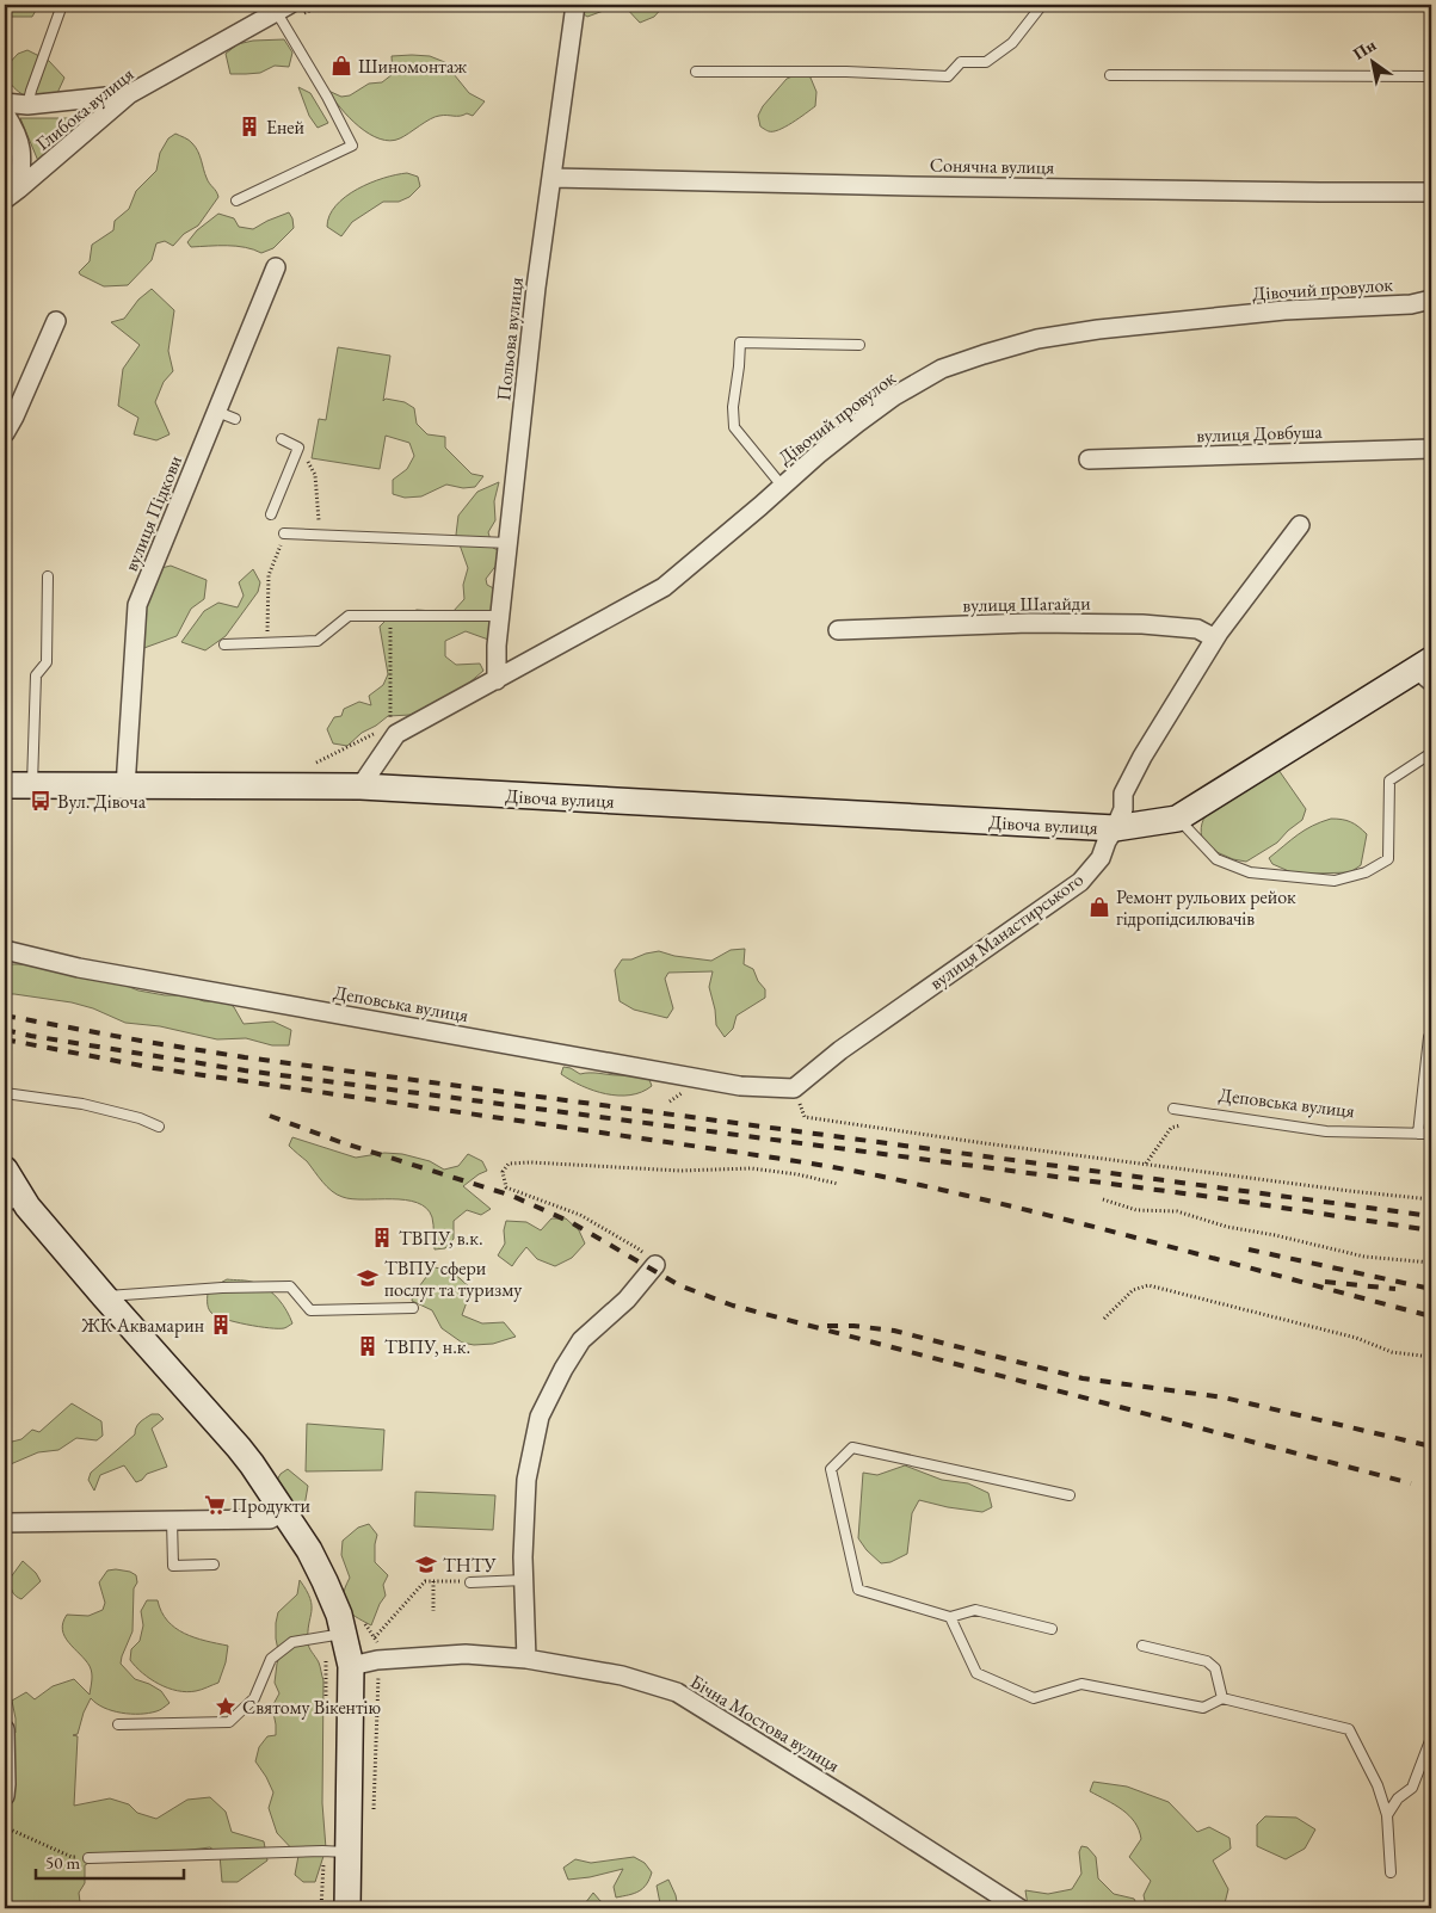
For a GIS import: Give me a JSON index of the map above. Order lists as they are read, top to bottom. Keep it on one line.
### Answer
{"streets":{"main road":["Дівоча вулиця"],"street":["Глибока вулиця","Сонячна вулиця","Дівочий провулок","Польова вулиця","вулиця Довбуша","вулиця Підкови","вулиця Шагайди","вулиця Манастирського","Деповська вулиця","Бічна Мостова вулиця"]},"crossings":[["Сонячна вулиця","Польова вулиця"],["Дівочий провулок","Польова вулиця"],["Дівочий провулок","Дівоча вулиця"],["вулиця Підкови","Дівоча вулиця"],["Дівоча вулиця","вулиця Манастирського"],["вулиця Манастирського","Деповська вулиця"]],"places":{"shop":["Шиномонтаж","Ремонт рульових рейок гідропідсилювачів"],"building":["Еней","ТВПУ, в.к.","ЖК Аквамарин","ТВПУ, н.к."],"bus stop":["Вул. Дівоча"],"school or university":["ТВПУ сфери послуг та туризму","ТНТУ"],"supermarket":["Продукти"],"place":["Святому Вікентію"]},"scale_bar":"50 m","north":"top left"}
